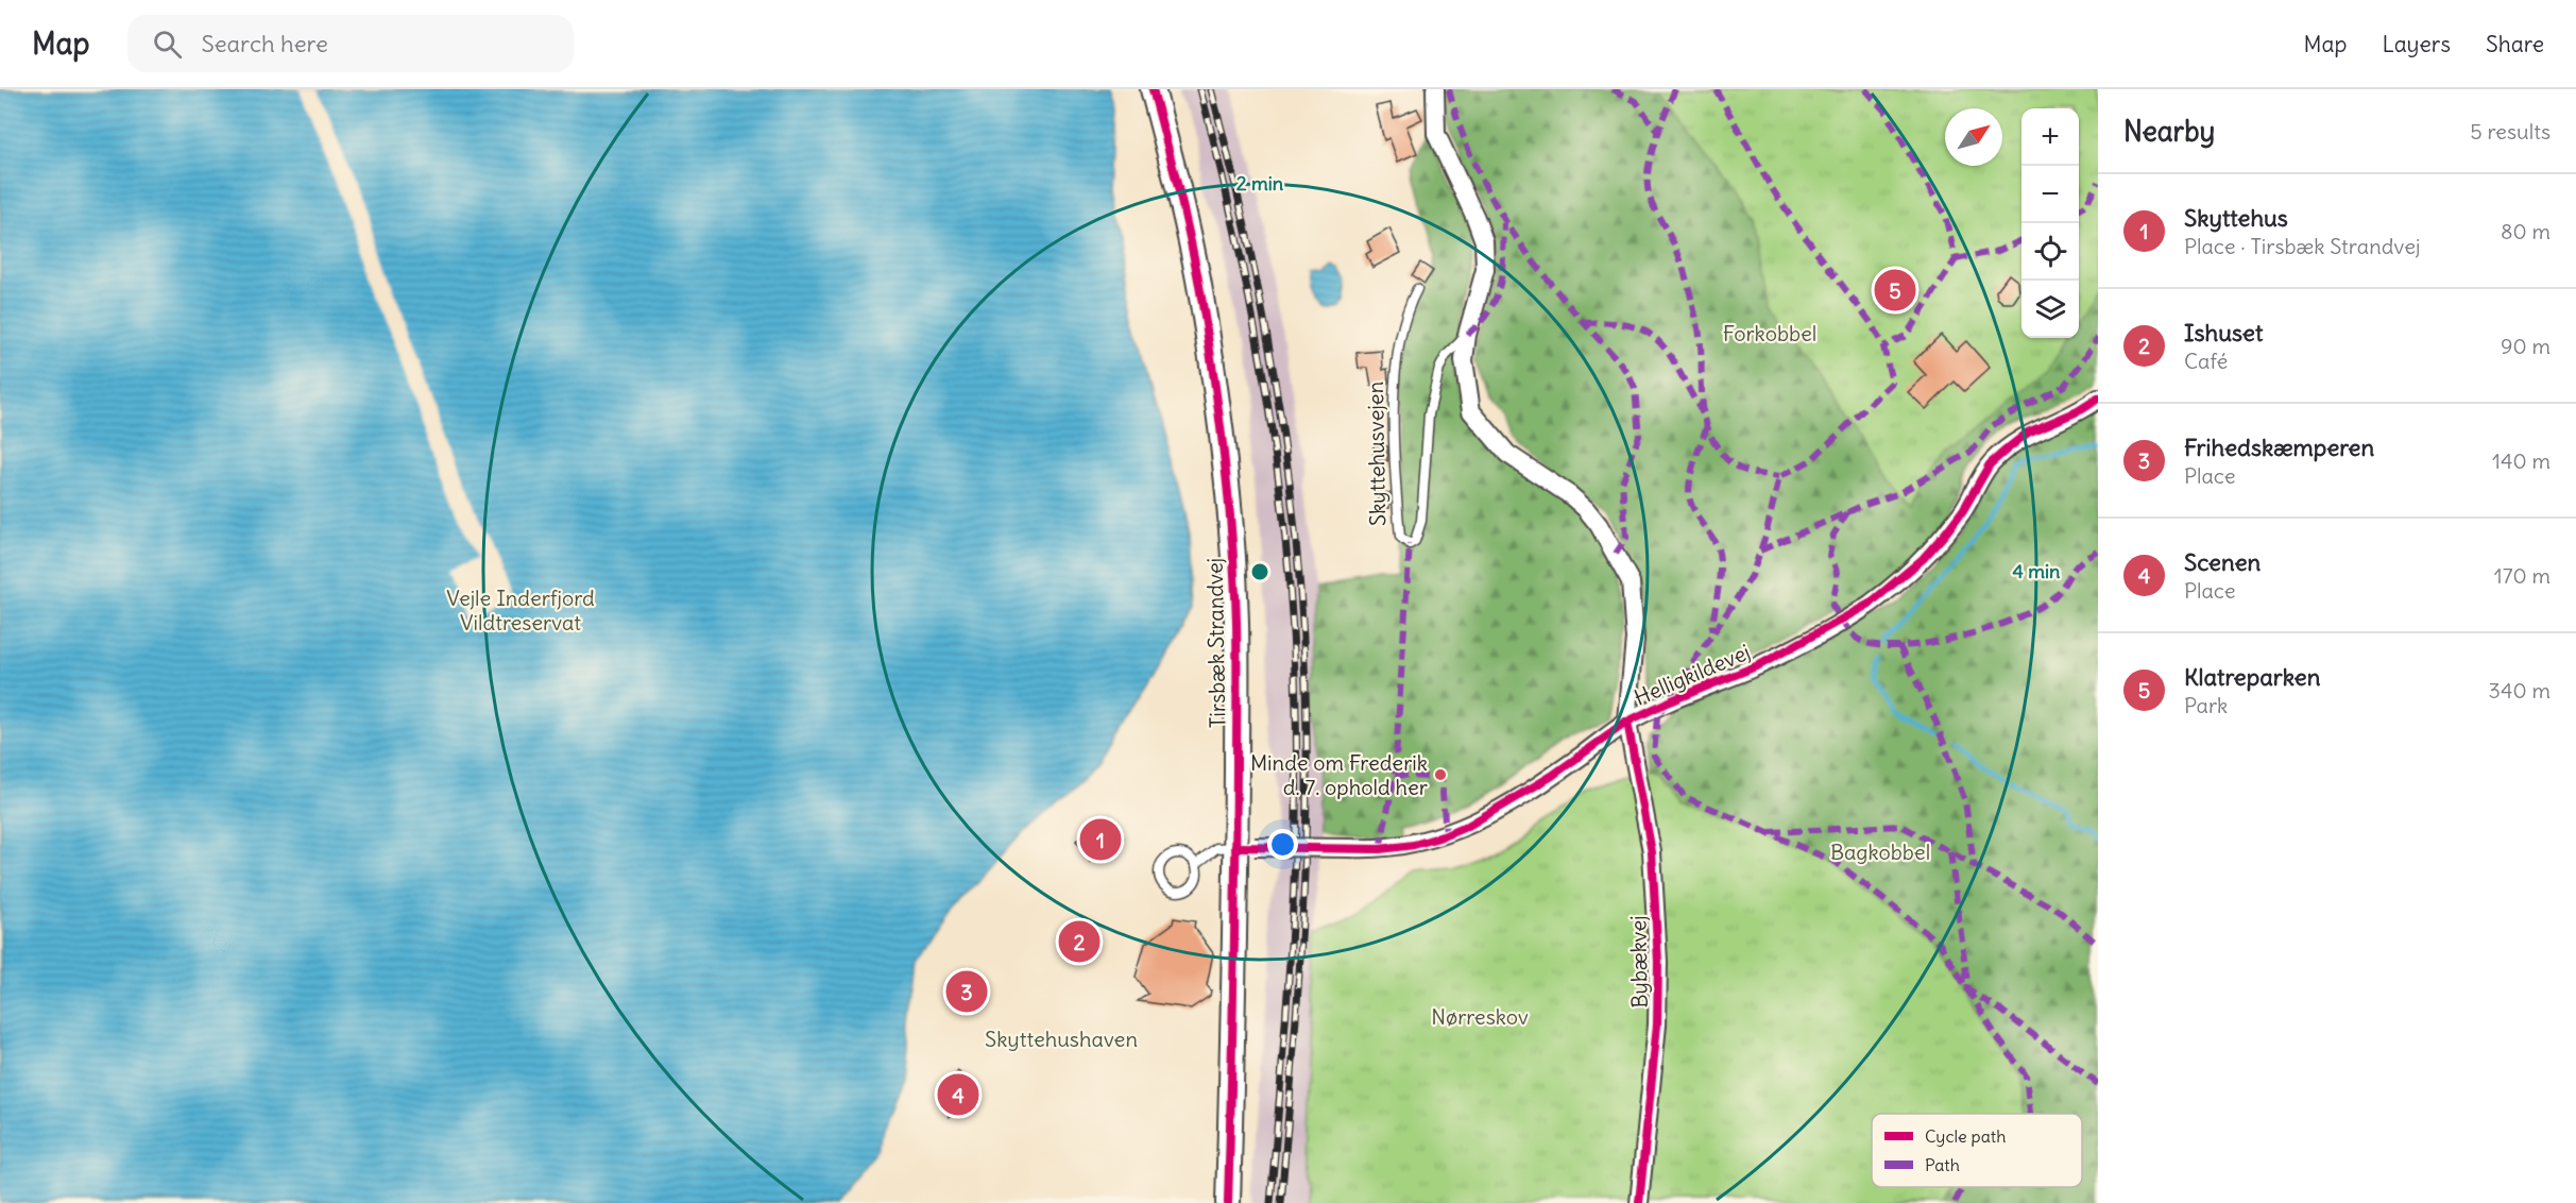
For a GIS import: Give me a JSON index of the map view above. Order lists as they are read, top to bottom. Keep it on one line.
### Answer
{"streets":{"street":["Skyttehusvejen","Tirsbæk Strandvej","Helligkildevej","Bybækvej"]},"crossings":[["Skyttehusvejen","Helligkildevej"],["Skyttehusvejen","Bybækvej"],["Tirsbæk Strandvej","Helligkildevej"],["Helligkildevej","Bybækvej"]],"parks":["Forkobbel","Vejle Inderfjord Vildtreservat","Bagkobbel","Nørreskov","Skyttehushaven"],"places":["Minde om Frederik d. 7. ophold her"],"legend":["Cycle path","Path"],"north":"top right","page":{"header":"Map","search":"Search here","nav":["Map","Layers","Share"],"heading":["Nearby","5 results"],"map_buttons":["+","−"],"list":[{"mark":"1","name":"Skyttehus","note":"Place · Tirsbæk Strandvej","value":"80 m"},{"mark":"2","name":"Ishuset","note":"Café","value":"90 m"},{"mark":"3","name":"Frihedskæmperen","note":"Place","value":"140 m"},{"mark":"4","name":"Scenen","note":"Place","value":"170 m"},{"mark":"5","name":"Klatreparken","note":"Park","value":"340 m"}],"pins":["5","1","2","3","4"]},"rings":["2 min","4 min"]}
